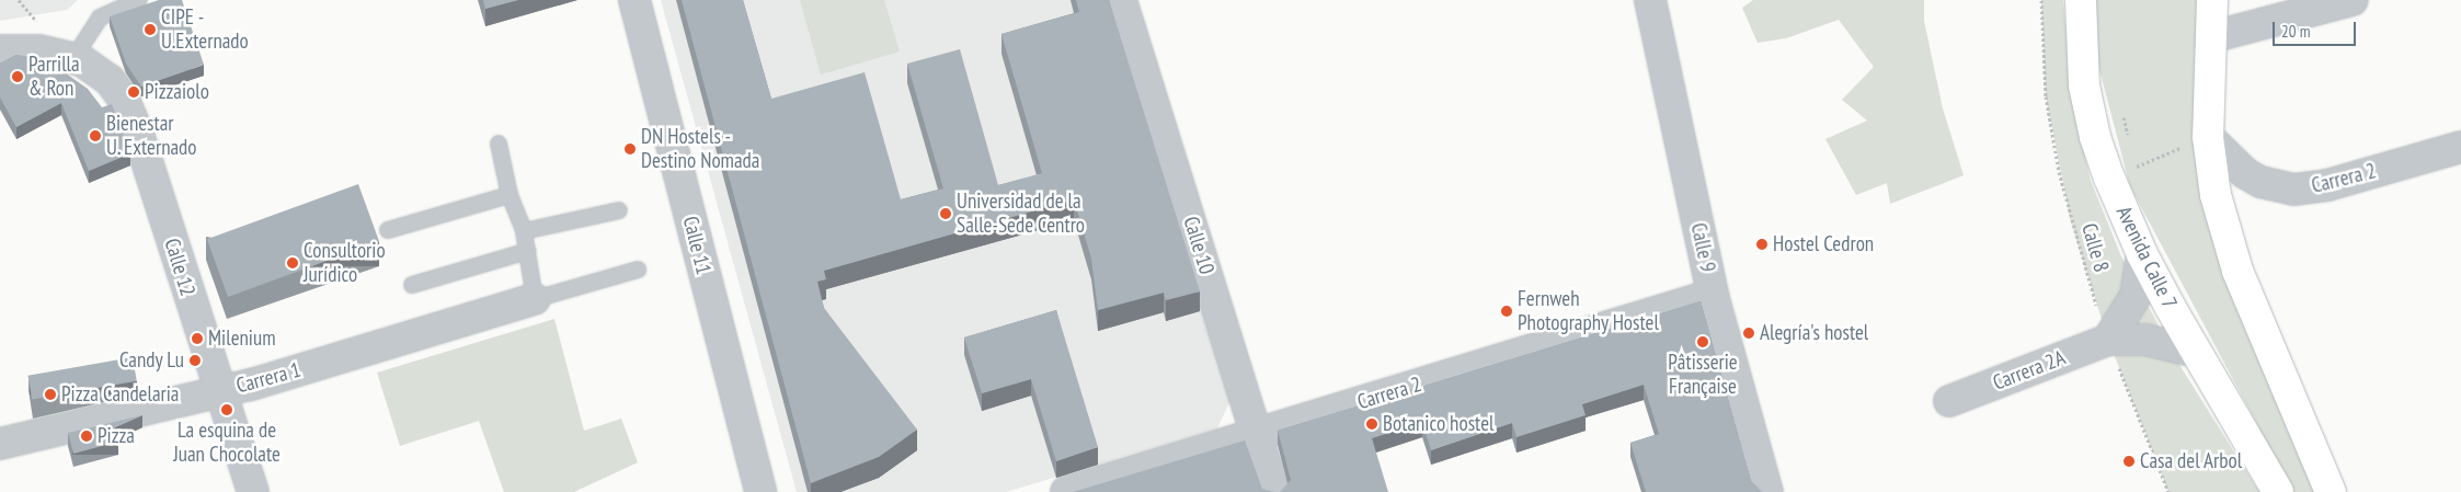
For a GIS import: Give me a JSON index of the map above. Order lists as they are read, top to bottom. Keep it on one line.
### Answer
{"streets":{"street":["Carrera 2","Calle 11","Calle 10","Calle 9","Avenida Calle 7","Calle 12","Carrera 2A","Carrera 1"],"path":["Calle 8"]},"crossings":[["Carrera 2","Calle 10"],["Carrera 2","Calle 9"],["Calle 8","Carrera 2A"],["Avenida Calle 7","Carrera 2A"],["Calle 12","Carrera 1"]],"places":["CIPE - U.Externado","Parrilla & Ron","Pizzaiolo","Bienestar U. Externado","DN Hostels - Destino Nomada","Universidad de la Salle-Sede Centro","Hostel Cedron","Consultorio Jurídico","Fernweh Photography Hostel","Alegría's hostel","Milenium","Pâtisserie Française","Candy Lu","Pizza Candelaria","La esquina de Juan Chocolate","Botanico hostel","Pizza","Casa del Arbol"],"scale_bar":"20 m"}
